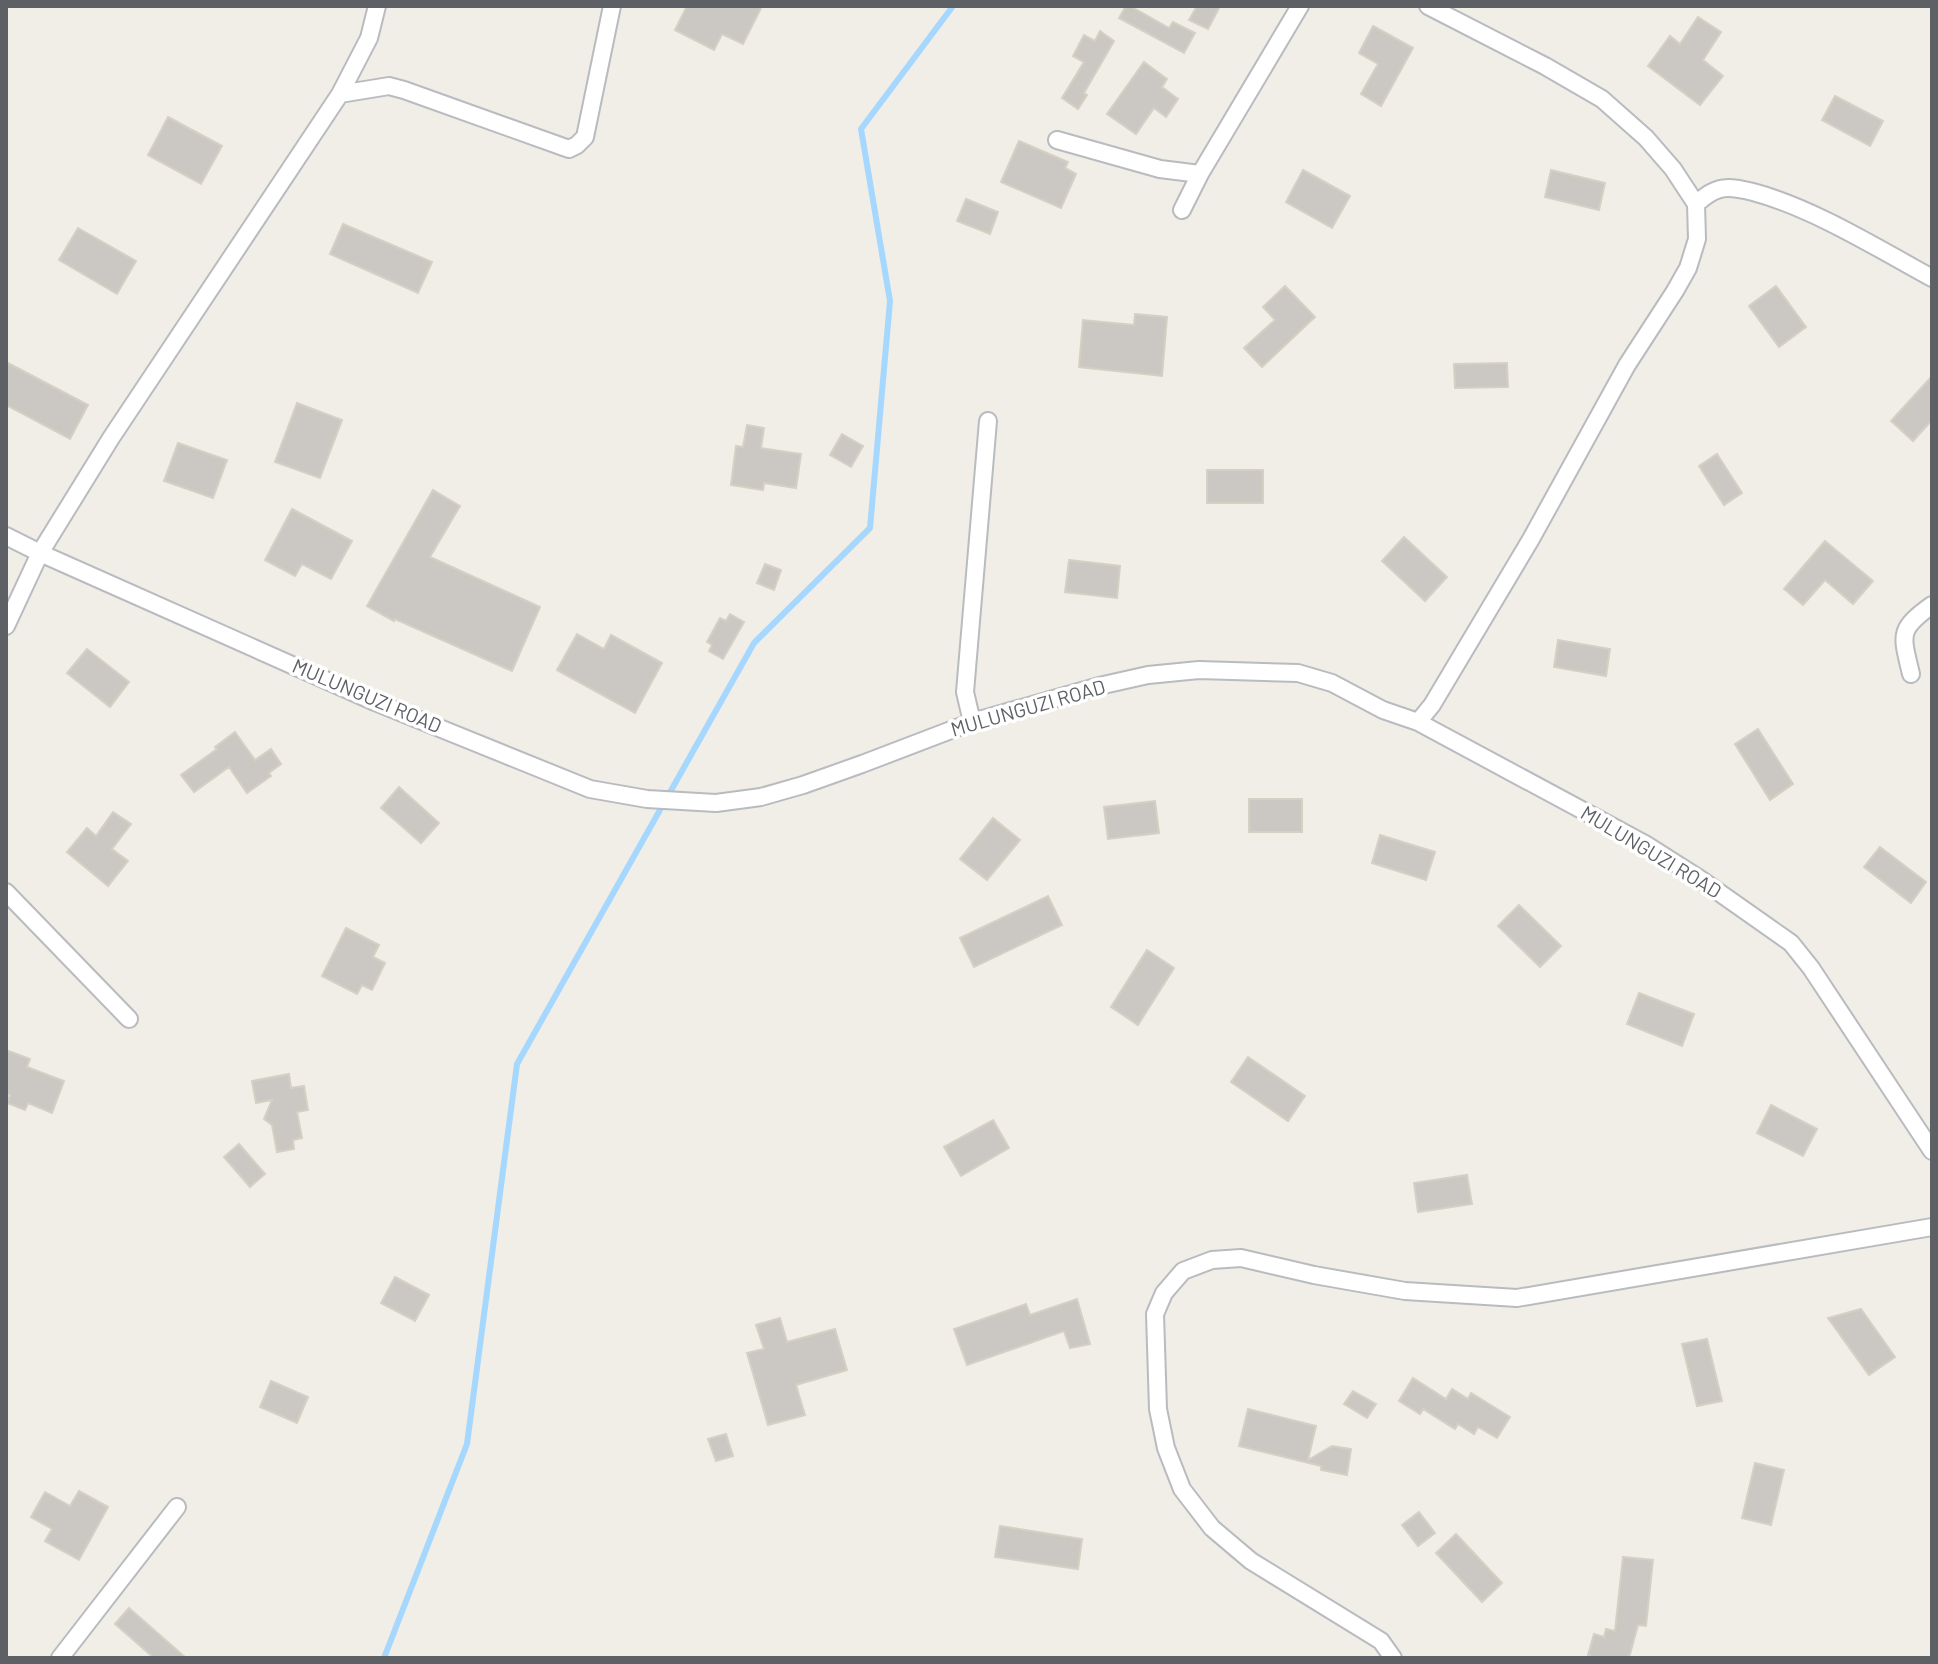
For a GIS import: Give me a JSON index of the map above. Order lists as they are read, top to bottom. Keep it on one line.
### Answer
{"streets":{"street":["MULUNGUZI ROAD"]}}
